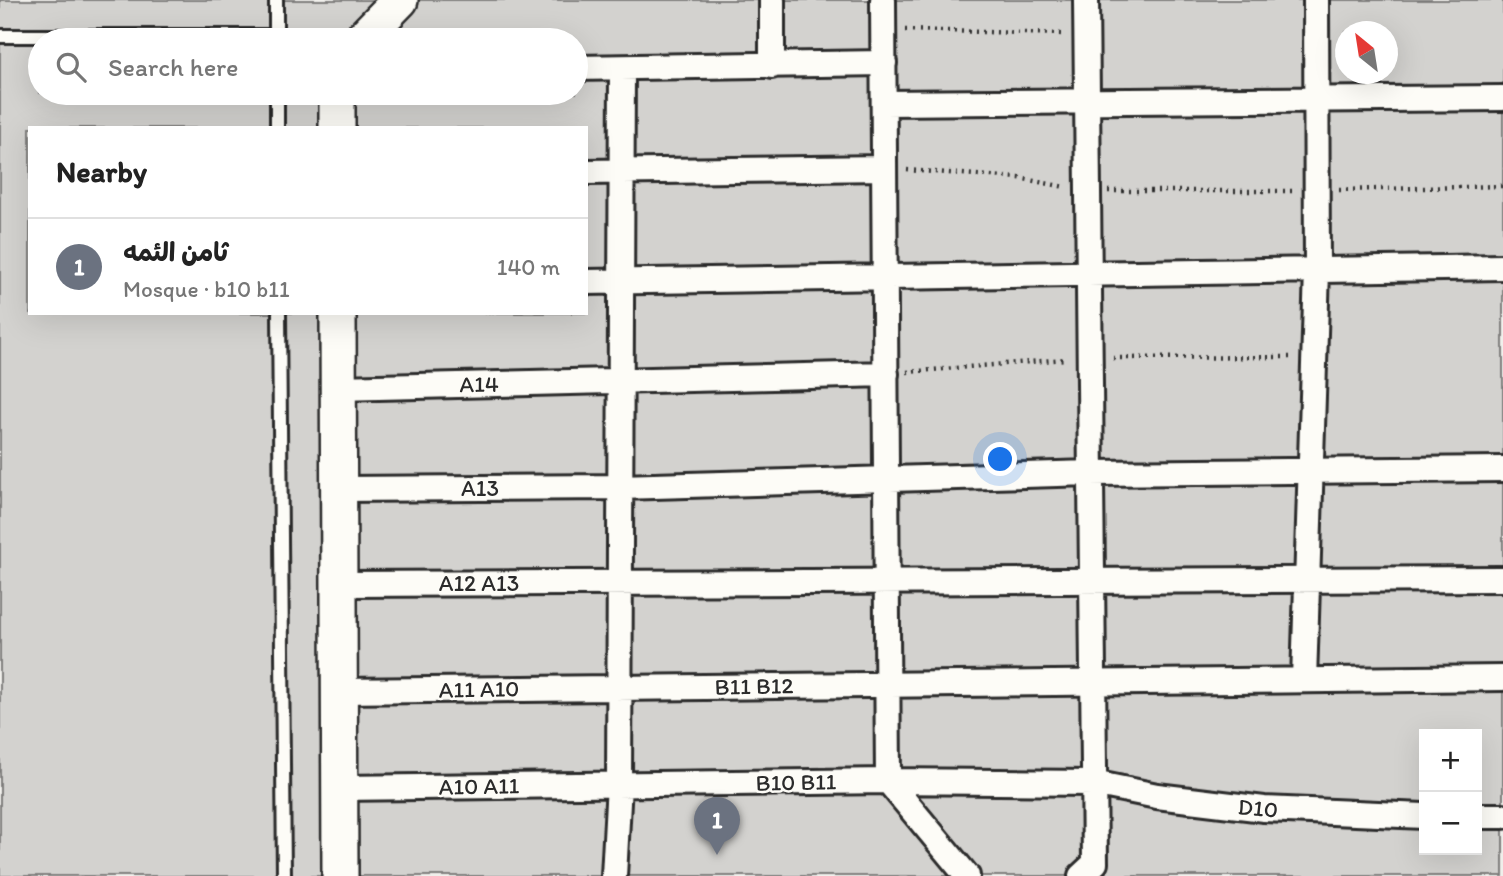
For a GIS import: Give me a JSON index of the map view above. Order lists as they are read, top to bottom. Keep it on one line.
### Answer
{"streets":{"street":["A14","A13","A12 A13","B11 B12","A11 A10","B10 B11","A10 A11","D10"]},"crossings":[["B11 B12","A11 A10"],["B10 B11","A10 A11"],["B10 B11","D10"]],"north":"top left","page":{"search":"Search here","heading":"Nearby","list":[{"mark":"1","name":"ثامن الئمه","note":"Mosque · b10 b11","value":"140 m"}],"map_buttons":["+","−"],"pins":"1"}}
